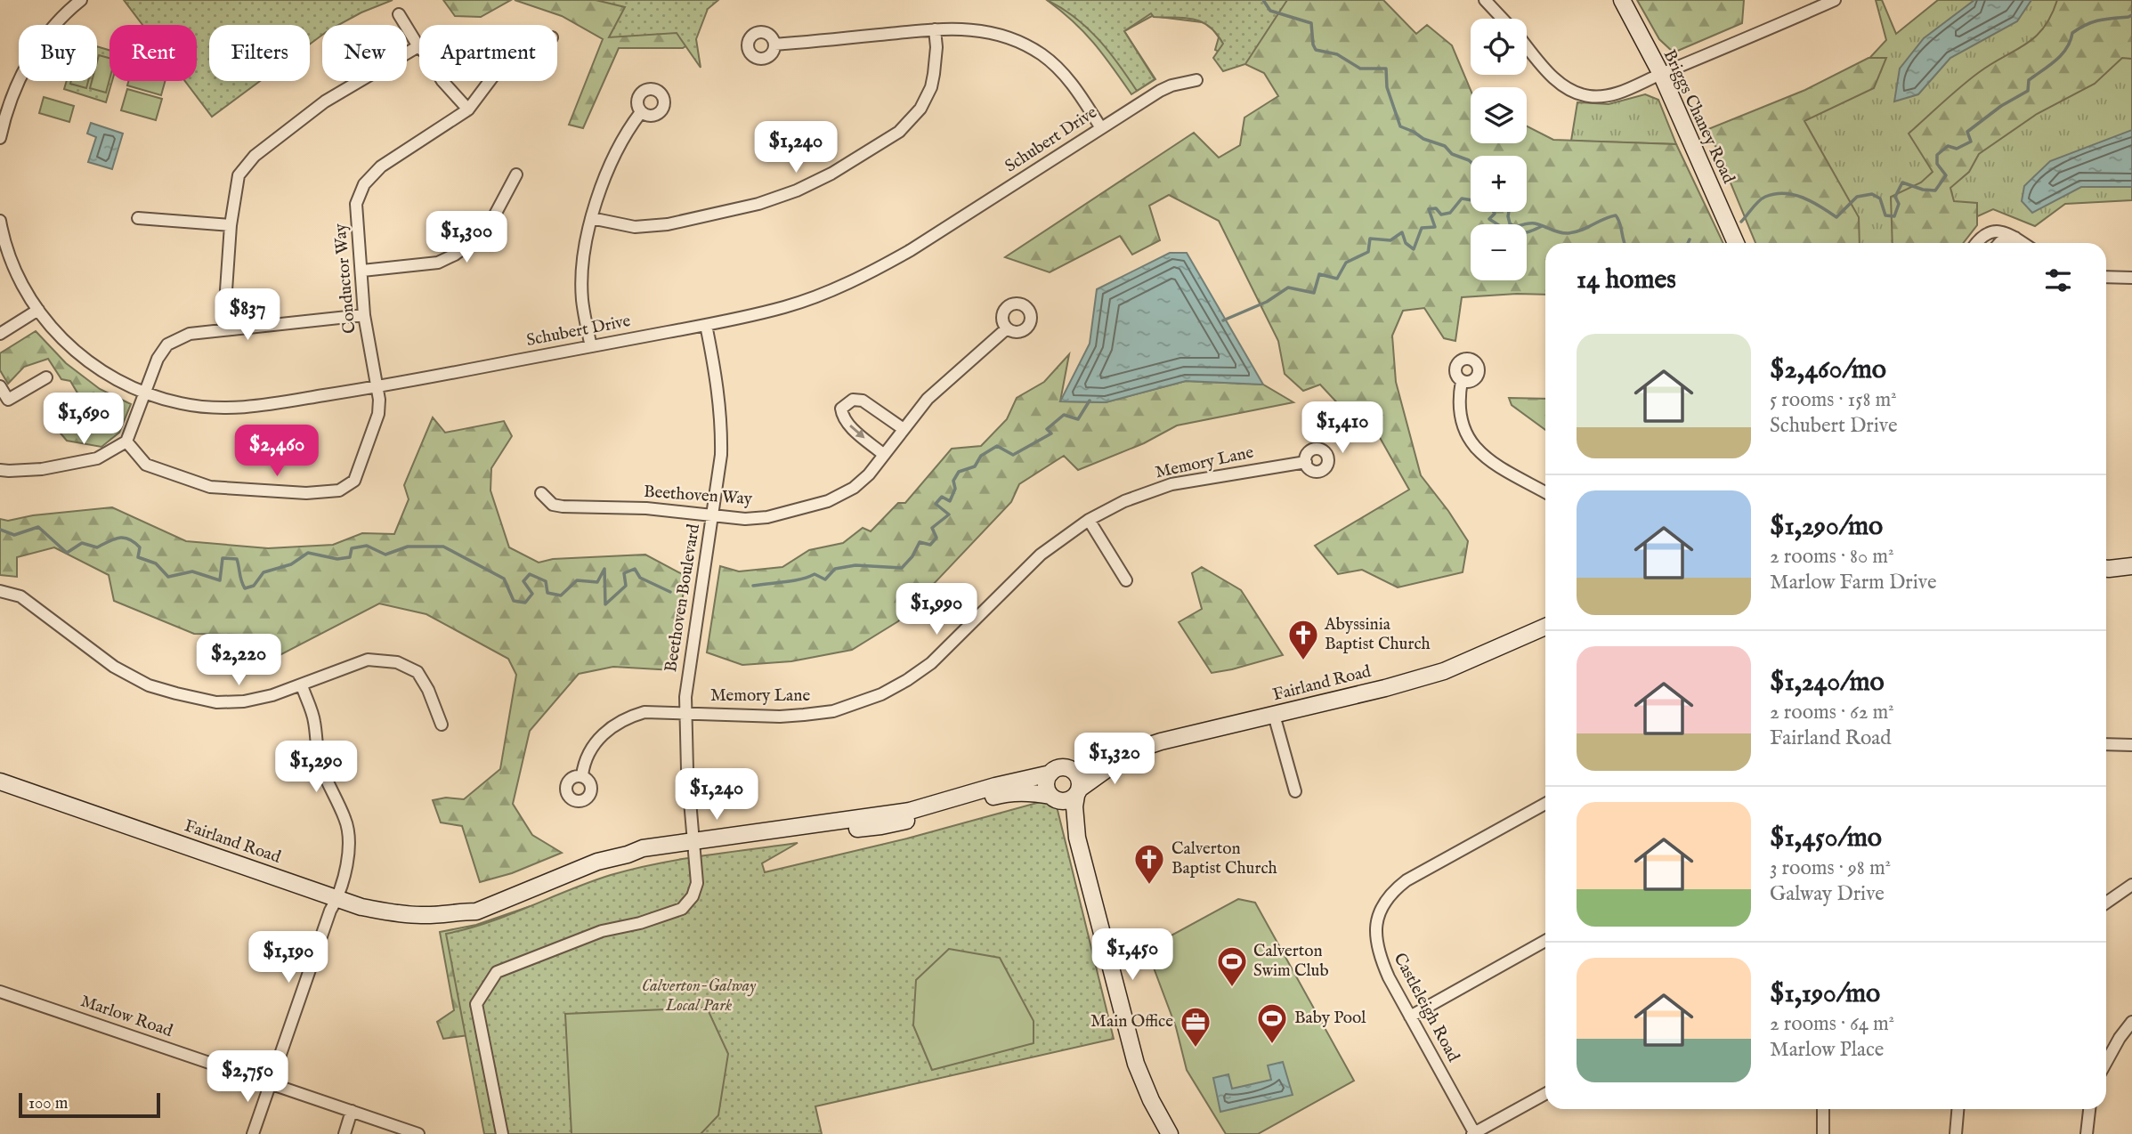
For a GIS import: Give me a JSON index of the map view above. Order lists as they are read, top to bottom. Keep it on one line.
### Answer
{"streets":{"main road":["Briggs Chaney Road","Fairland Road"],"street":["Schubert Drive","Conductor Way","Memory Lane","Beethoven Way","Beethoven Boulevard","Castleleigh Road","Marlow Road"]},"crossings":[["Schubert Drive","Conductor Way"],["Schubert Drive","Beethoven Boulevard"],["Memory Lane","Beethoven Boulevard"],["Beethoven Way","Beethoven Boulevard"],["Beethoven Boulevard","Fairland Road"]],"parks":["Calverton-Galway Local Park"],"places":{"church":["Abyssinia Baptist Church","Calverton Baptist Church"],"sports":["Calverton Swim Club","Baby Pool"],"office":["Main Office"]},"scale_bar":"100 m","page":{"map_buttons":["+","−"],"chip":["Buy","Rent","Filters","New","Apartment"],"price":["$1,240","$1,300","$837","$1,690","$1,410","$2,460","$1,990","$2,220","$1,320","$1,290","$1,240","$1,450","$1,190","$2,750"],"heading":"14 homes","list":[{"name":"$2,460/mo","note":"5 rooms · 158 m² · Schubert Drive"},{"name":"$1,290/mo","note":"2 rooms · 80 m² · Marlow Farm Drive"},{"name":"$1,240/mo","note":"2 rooms · 62 m² · Fairland Road"},{"name":"$1,450/mo","note":"3 rooms · 98 m² · Galway Drive"},{"name":"$1,190/mo","note":"2 rooms · 64 m² · Marlow Place"}],"scale":"100 m"}}
